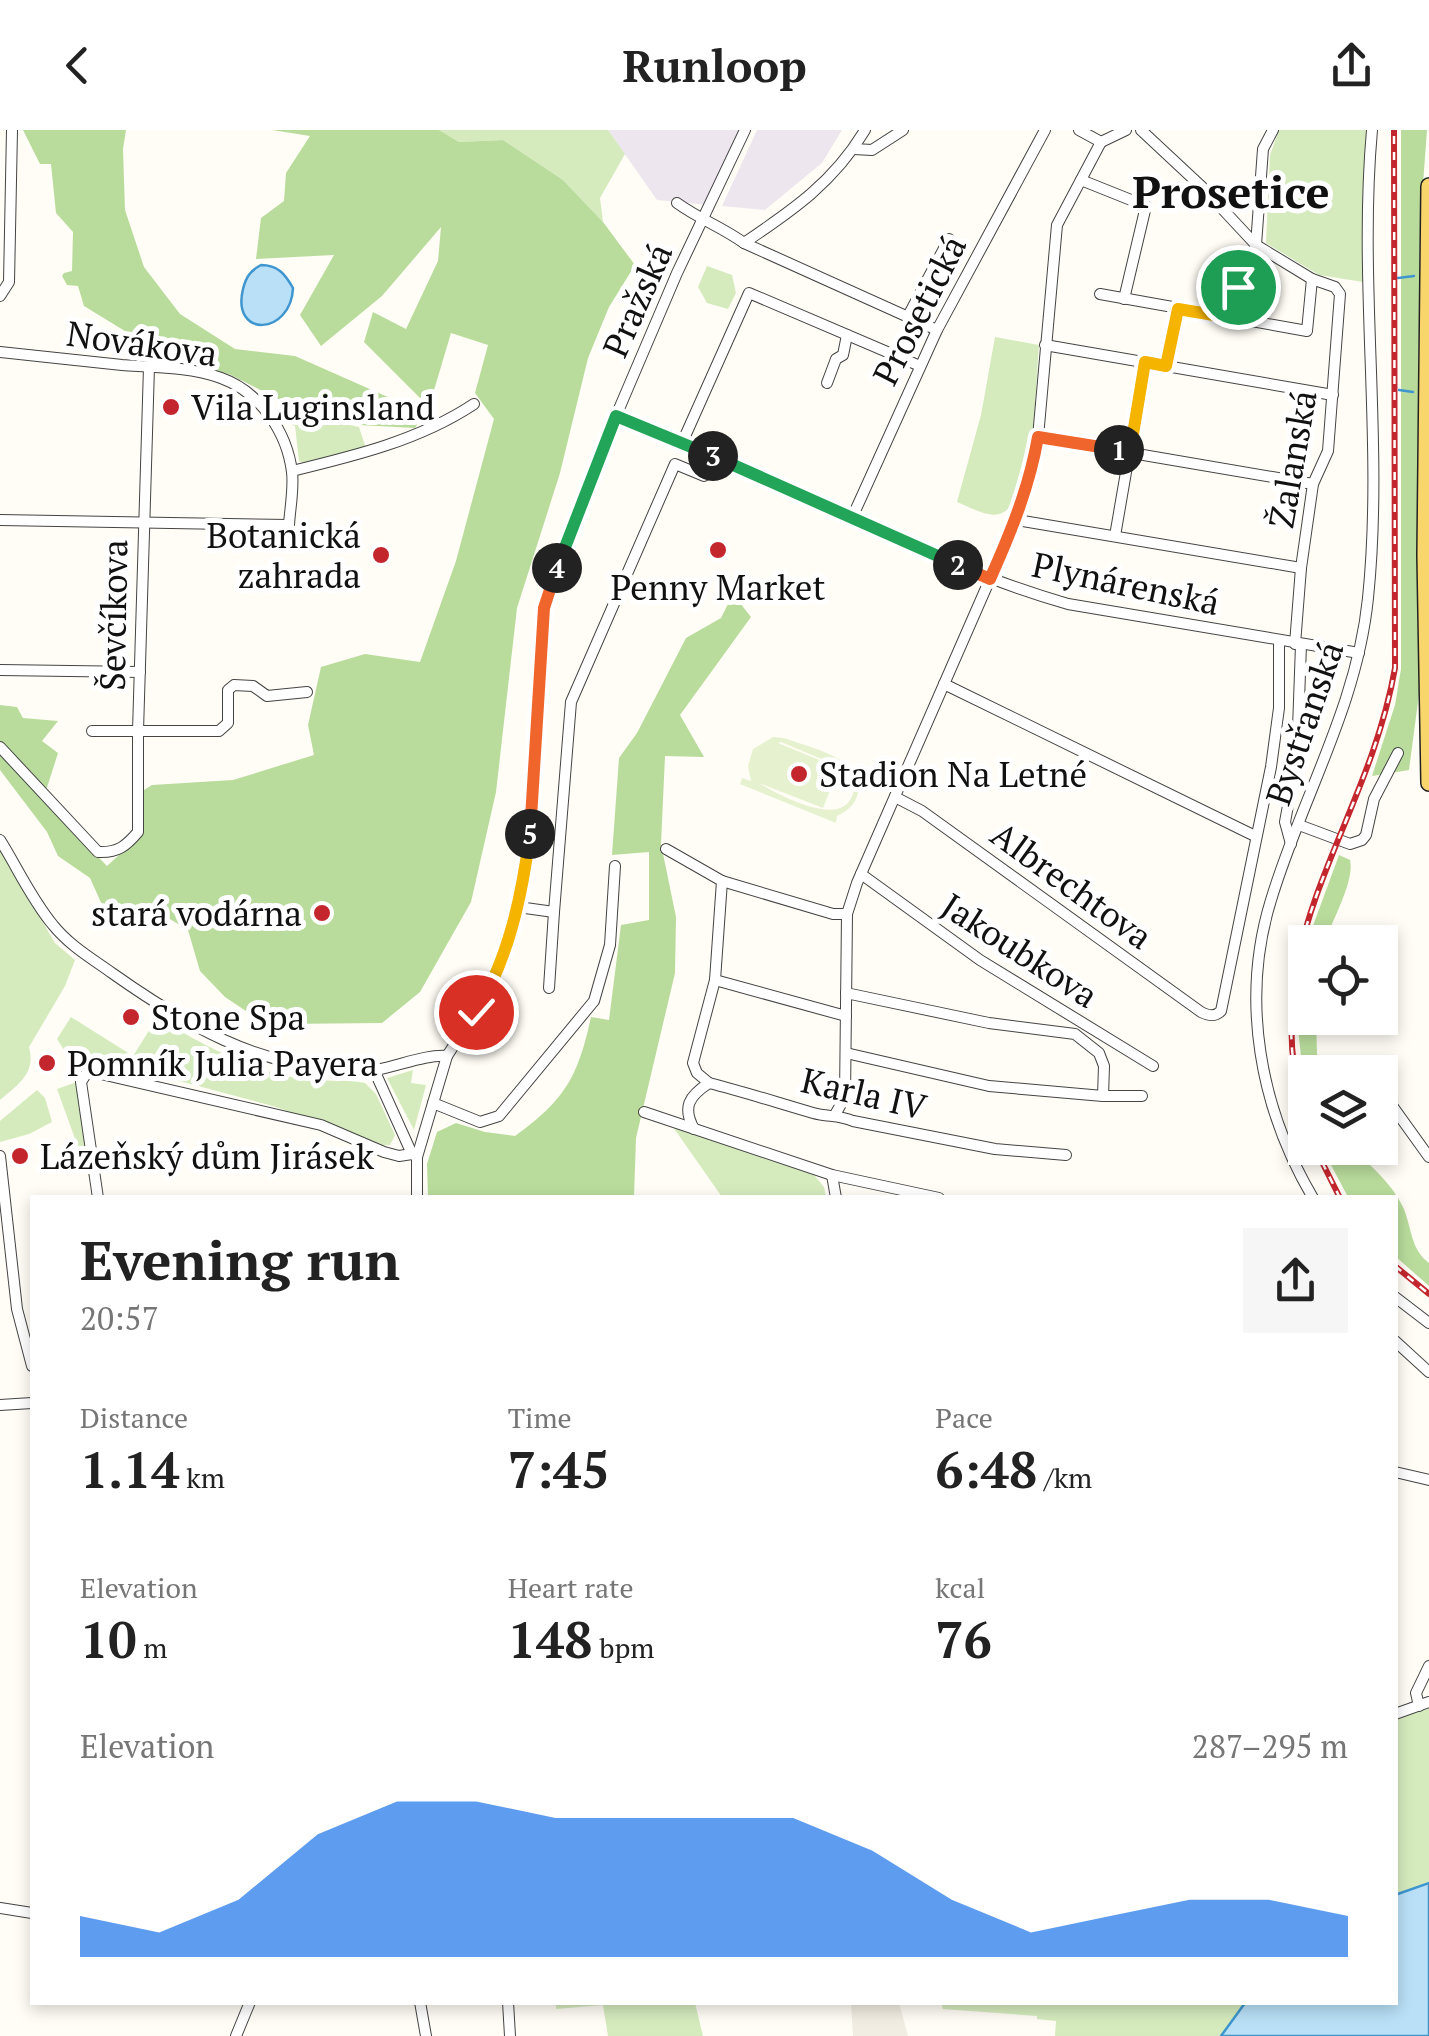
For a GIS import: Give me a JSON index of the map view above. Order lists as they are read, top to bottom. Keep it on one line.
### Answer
{"streets":{"street":["Pražská","Prosetická","Novákova","Žalanská","Plynárenská","Ševčíkova","Bystřanská","Albrechtova","Jakoubkova","Karla IV"]},"crossings":[["Pražská","Plynárenská"],["Prosetická","Plynárenská"],["Novákova","Ševčíkova"],["Žalanská","Plynárenská"],["Žalanská","Bystřanská"],["Plynárenská","Bystřanská"]],"districts":["Prosetice"],"places":["Vila Luginsland","Penny Market","Botanická zahrada","Stadion Na Letné","stará vodárna","Stone Spa","Pomník Julia Payera","Lázeňský dům Jirásek"],"page":{"header":"Runloop","pins":["1","3","2","4","5"],"heading":["Evening run","20:57"],"stats":[["Distance","1.14 km"],["Time","7:45"],["Pace","6:48 /km"],["Elevation","10 m"],["Heart rate","148 bpm"],["kcal","76"]],"chart":["Elevation","287–295 m"]}}
